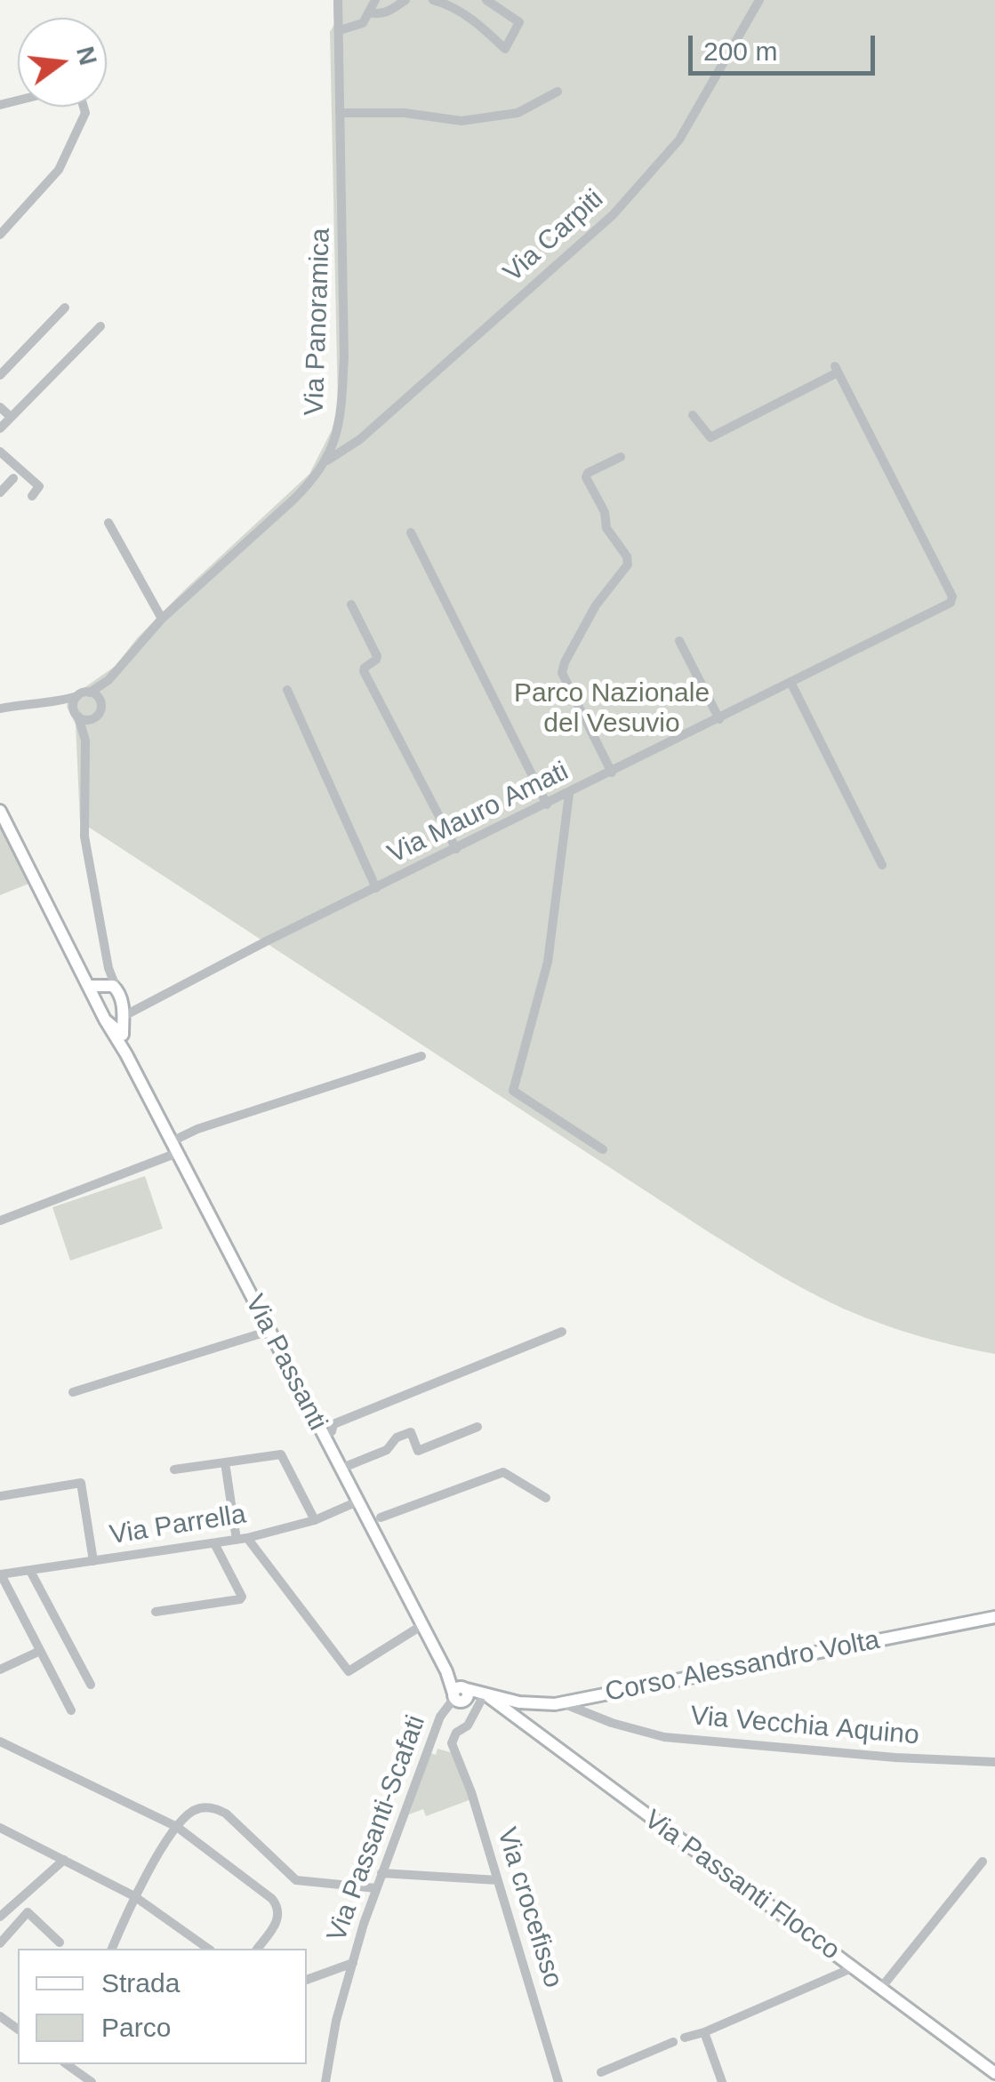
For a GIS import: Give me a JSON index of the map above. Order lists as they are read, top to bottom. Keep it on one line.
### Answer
{"streets":{"main road":["Via Passanti","Corso Alessandro Volta","Via Passanti Flocco"],"street":["Via Carpiti","Via Panoramica","Via Mauro Amati","Via Parrella","Via Vecchia Aquino","Via Passanti-Scafati","Via crocefisso"]},"crossings":[["Via Carpiti","Via Panoramica"],["Via Panoramica","Via Passanti"],["Via Mauro Amati","Via Passanti"],["Via Passanti","Via Parrella"],["Via Passanti","Via Passanti-Scafati"],["Corso Alessandro Volta","Via Vecchia Aquino"],["Corso Alessandro Volta","Via Passanti Flocco"]],"parks":["Parco Nazionale del Vesuvio"],"legend":["Strada","Parco"],"scale_bar":"200 m","north":"right"}
